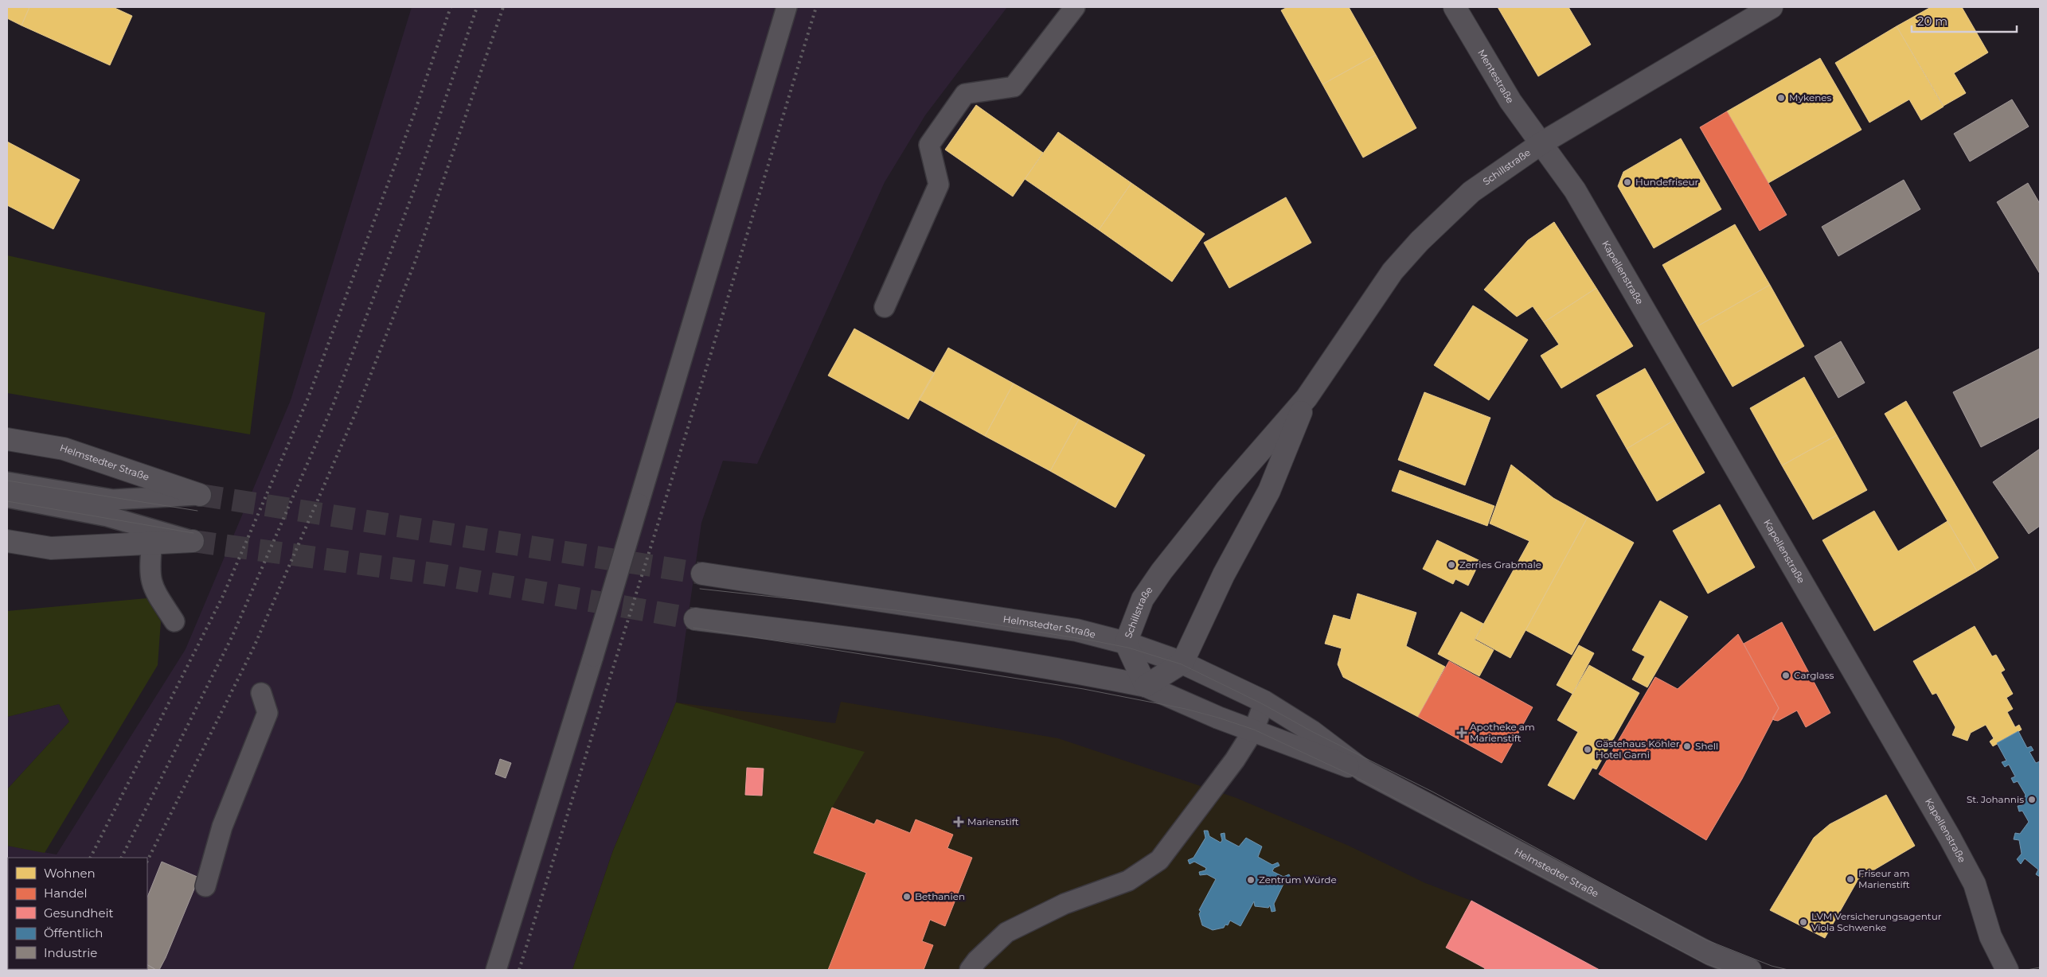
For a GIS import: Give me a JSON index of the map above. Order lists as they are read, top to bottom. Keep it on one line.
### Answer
{"streets":{"main road":["Mentestraße","Schillstraße","Kapellenstraße","Helmstedter Straße"]},"crossings":[["Mentestraße","Schillstraße"],["Mentestraße","Kapellenstraße"],["Schillstraße","Kapellenstraße"],["Schillstraße","Helmstedter Straße"]],"places":{"other":["Mykenes","Hundefriseur","Zerries Grabmale","Carglass","Shell","Gästehaus Köhler Hotel Garni","St. Johannis","Friseur am Marienstift","Zentrum Würde","Bethanien","LVM Versicherungsagentur Viola Schwenke"],"health":["Apotheke am Marienstift","Marienstift"]},"legend":["Wohnen","Handel","Gesundheit","Öffentlich","Industrie"],"scale_bar":"20 m"}
